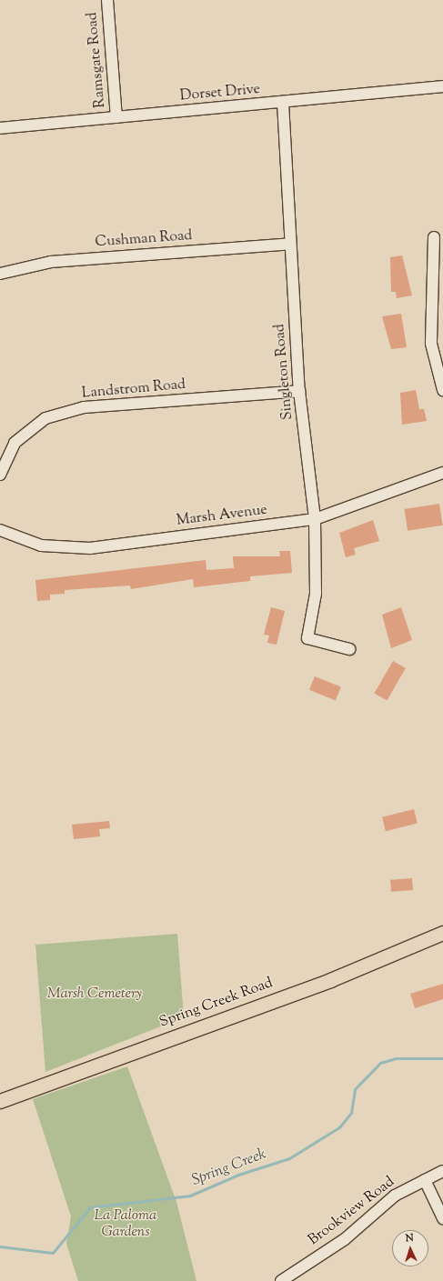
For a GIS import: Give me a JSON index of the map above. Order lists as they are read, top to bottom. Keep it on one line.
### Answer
{"streets":{"main road":["Spring Creek Road"],"street":["Ramsgate Road","Dorset Drive","Cushman Road","Singleton Road","Landstrom Road","Marsh Avenue","Brookview Road"]},"crossings":[["Ramsgate Road","Dorset Drive"],["Dorset Drive","Singleton Road"],["Cushman Road","Singleton Road"],["Singleton Road","Landstrom Road"],["Singleton Road","Marsh Avenue"]],"water":["Spring Creek"],"parks":["Marsh Cemetery","La Paloma Gardens"],"north":"top"}
